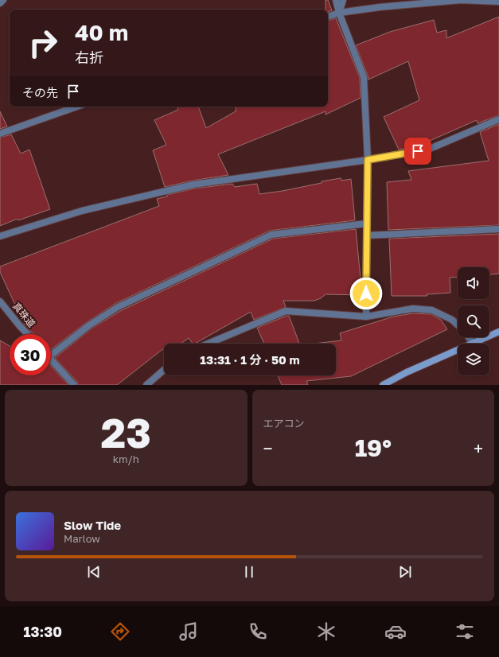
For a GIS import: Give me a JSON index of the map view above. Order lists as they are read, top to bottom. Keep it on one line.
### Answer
{"streets":{"street":["真珠道"]},"page":{"turn":["40 m","右折"],"then":"その先","limit":"30","trip":"13:31 · 1 分 · 50 m","tile":[["23","km/h"],"エアコン"],"heat":["−","19°","+"],"song":["Slow Tide","Marlow"],"tabs":"13:30"}}
